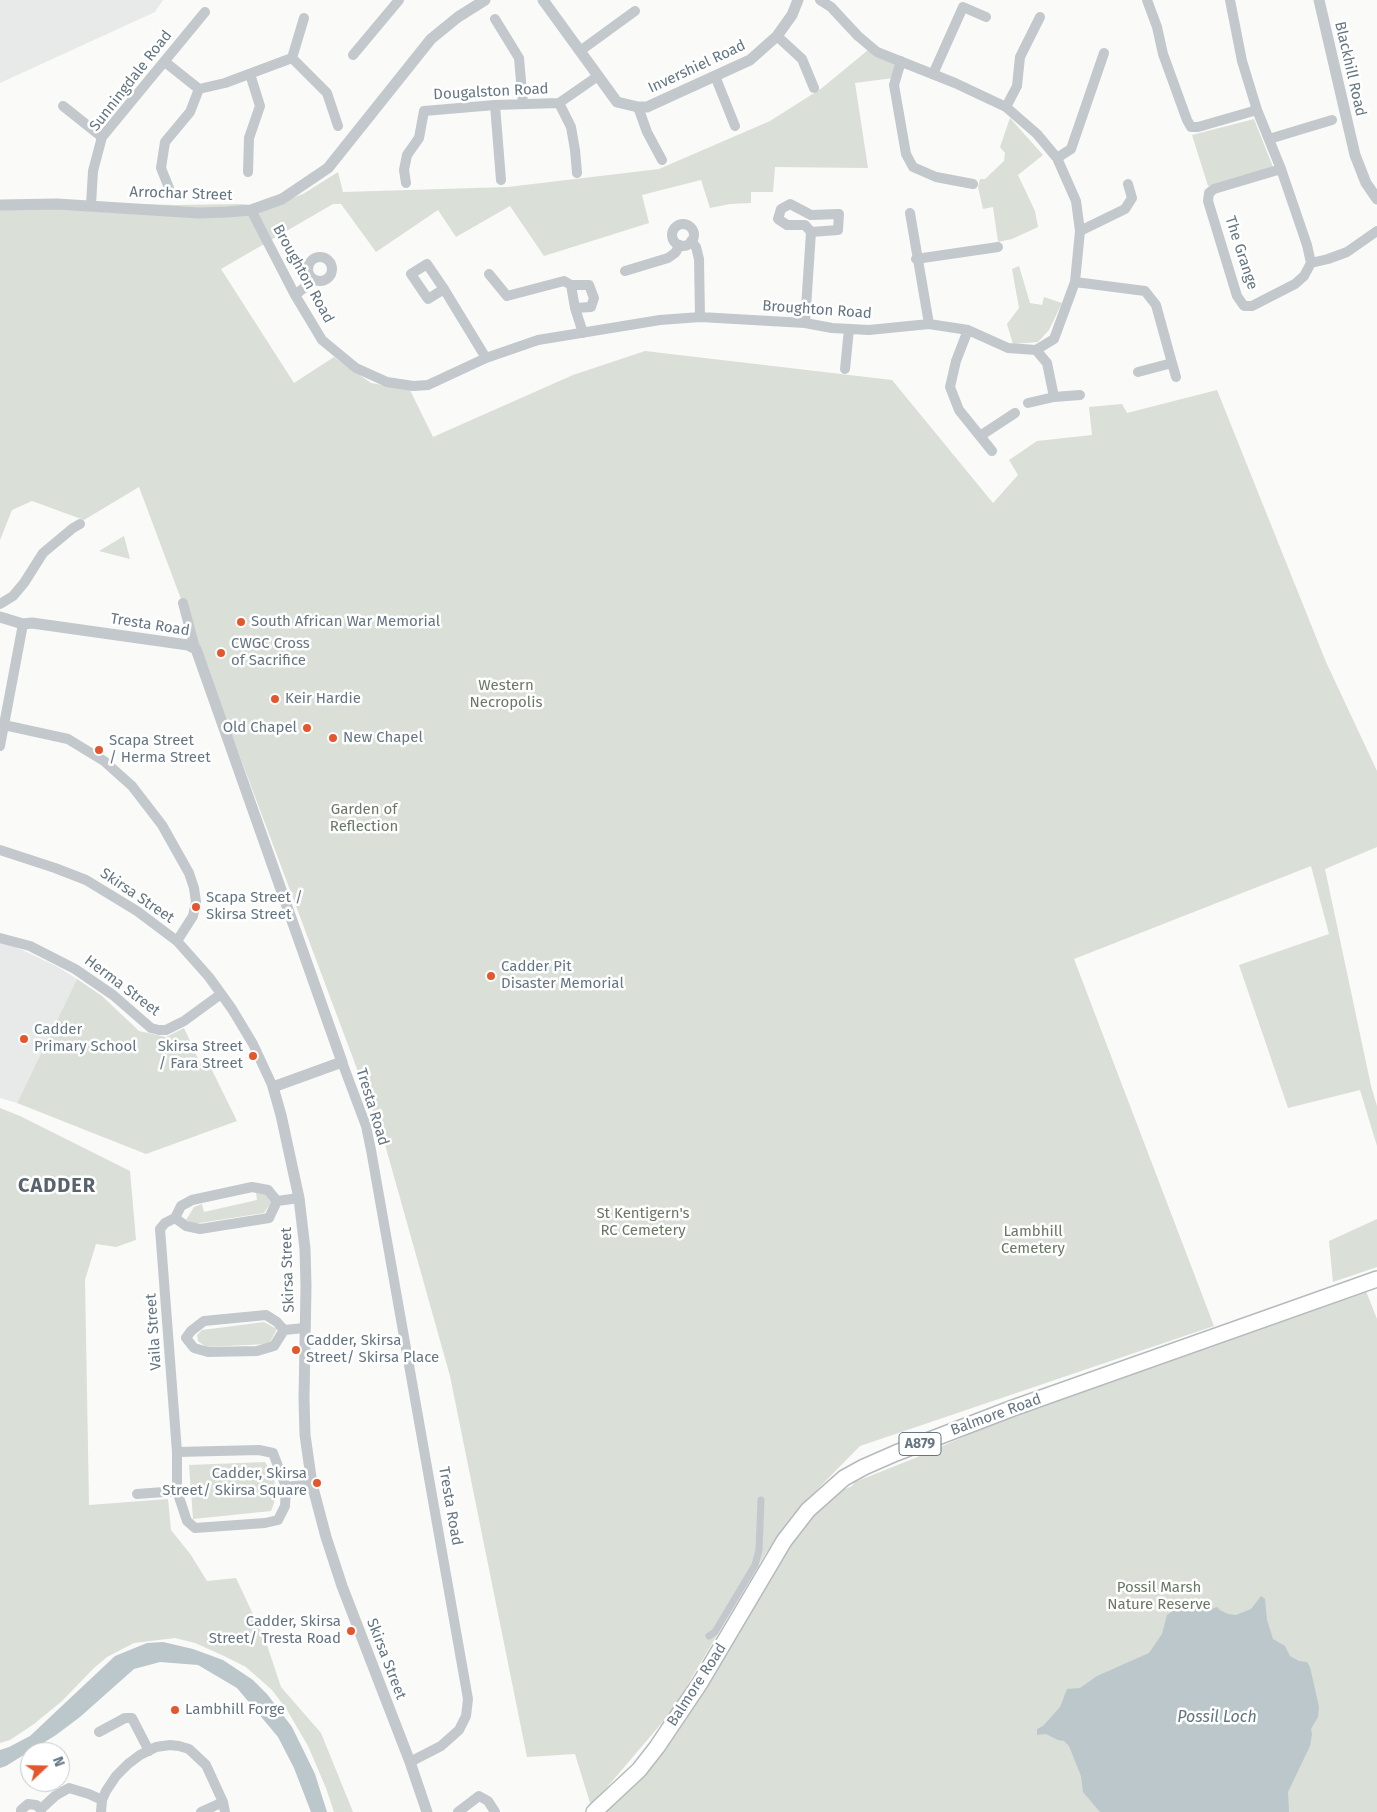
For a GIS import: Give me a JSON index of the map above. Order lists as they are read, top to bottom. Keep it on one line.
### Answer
{"streets":{"main road":["Balmore Road","A879"],"street":["Invershiel Road","Blackhill Road","Sunningdale Road","Dougalston Road","Arrochar Street","The Grange","Broughton Road","Tresta Road","Skirsa Street","Herma Street","Vaila Street"]},"crossings":[["Invershiel Road","Dougalston Road"],["Sunningdale Road","Arrochar Street"],["Arrochar Street","Broughton Road"],["Tresta Road","Skirsa Street"],["Skirsa Street","Herma Street"]],"districts":["CADDER"],"water":["Possil Loch"],"parks":["Western Necropolis","Garden of Reflection","St Kentigern's RC Cemetery","Lambhill Cemetery","Possil Marsh Nature Reserve"],"places":["South African War Memorial","CWGC Cross of Sacrifice","Keir Hardie","Old Chapel","New Chapel","Scapa Street / Herma Street","Scapa Street / Skirsa Street","Cadder Pit Disaster Memorial","Cadder Primary School","Skirsa Street / Fara Street","Cadder, Skirsa Street/ Skirsa Place","Cadder, Skirsa Street/ Skirsa Square","Cadder, Skirsa Street/ Tresta Road","Lambhill Forge"],"north":"right"}
